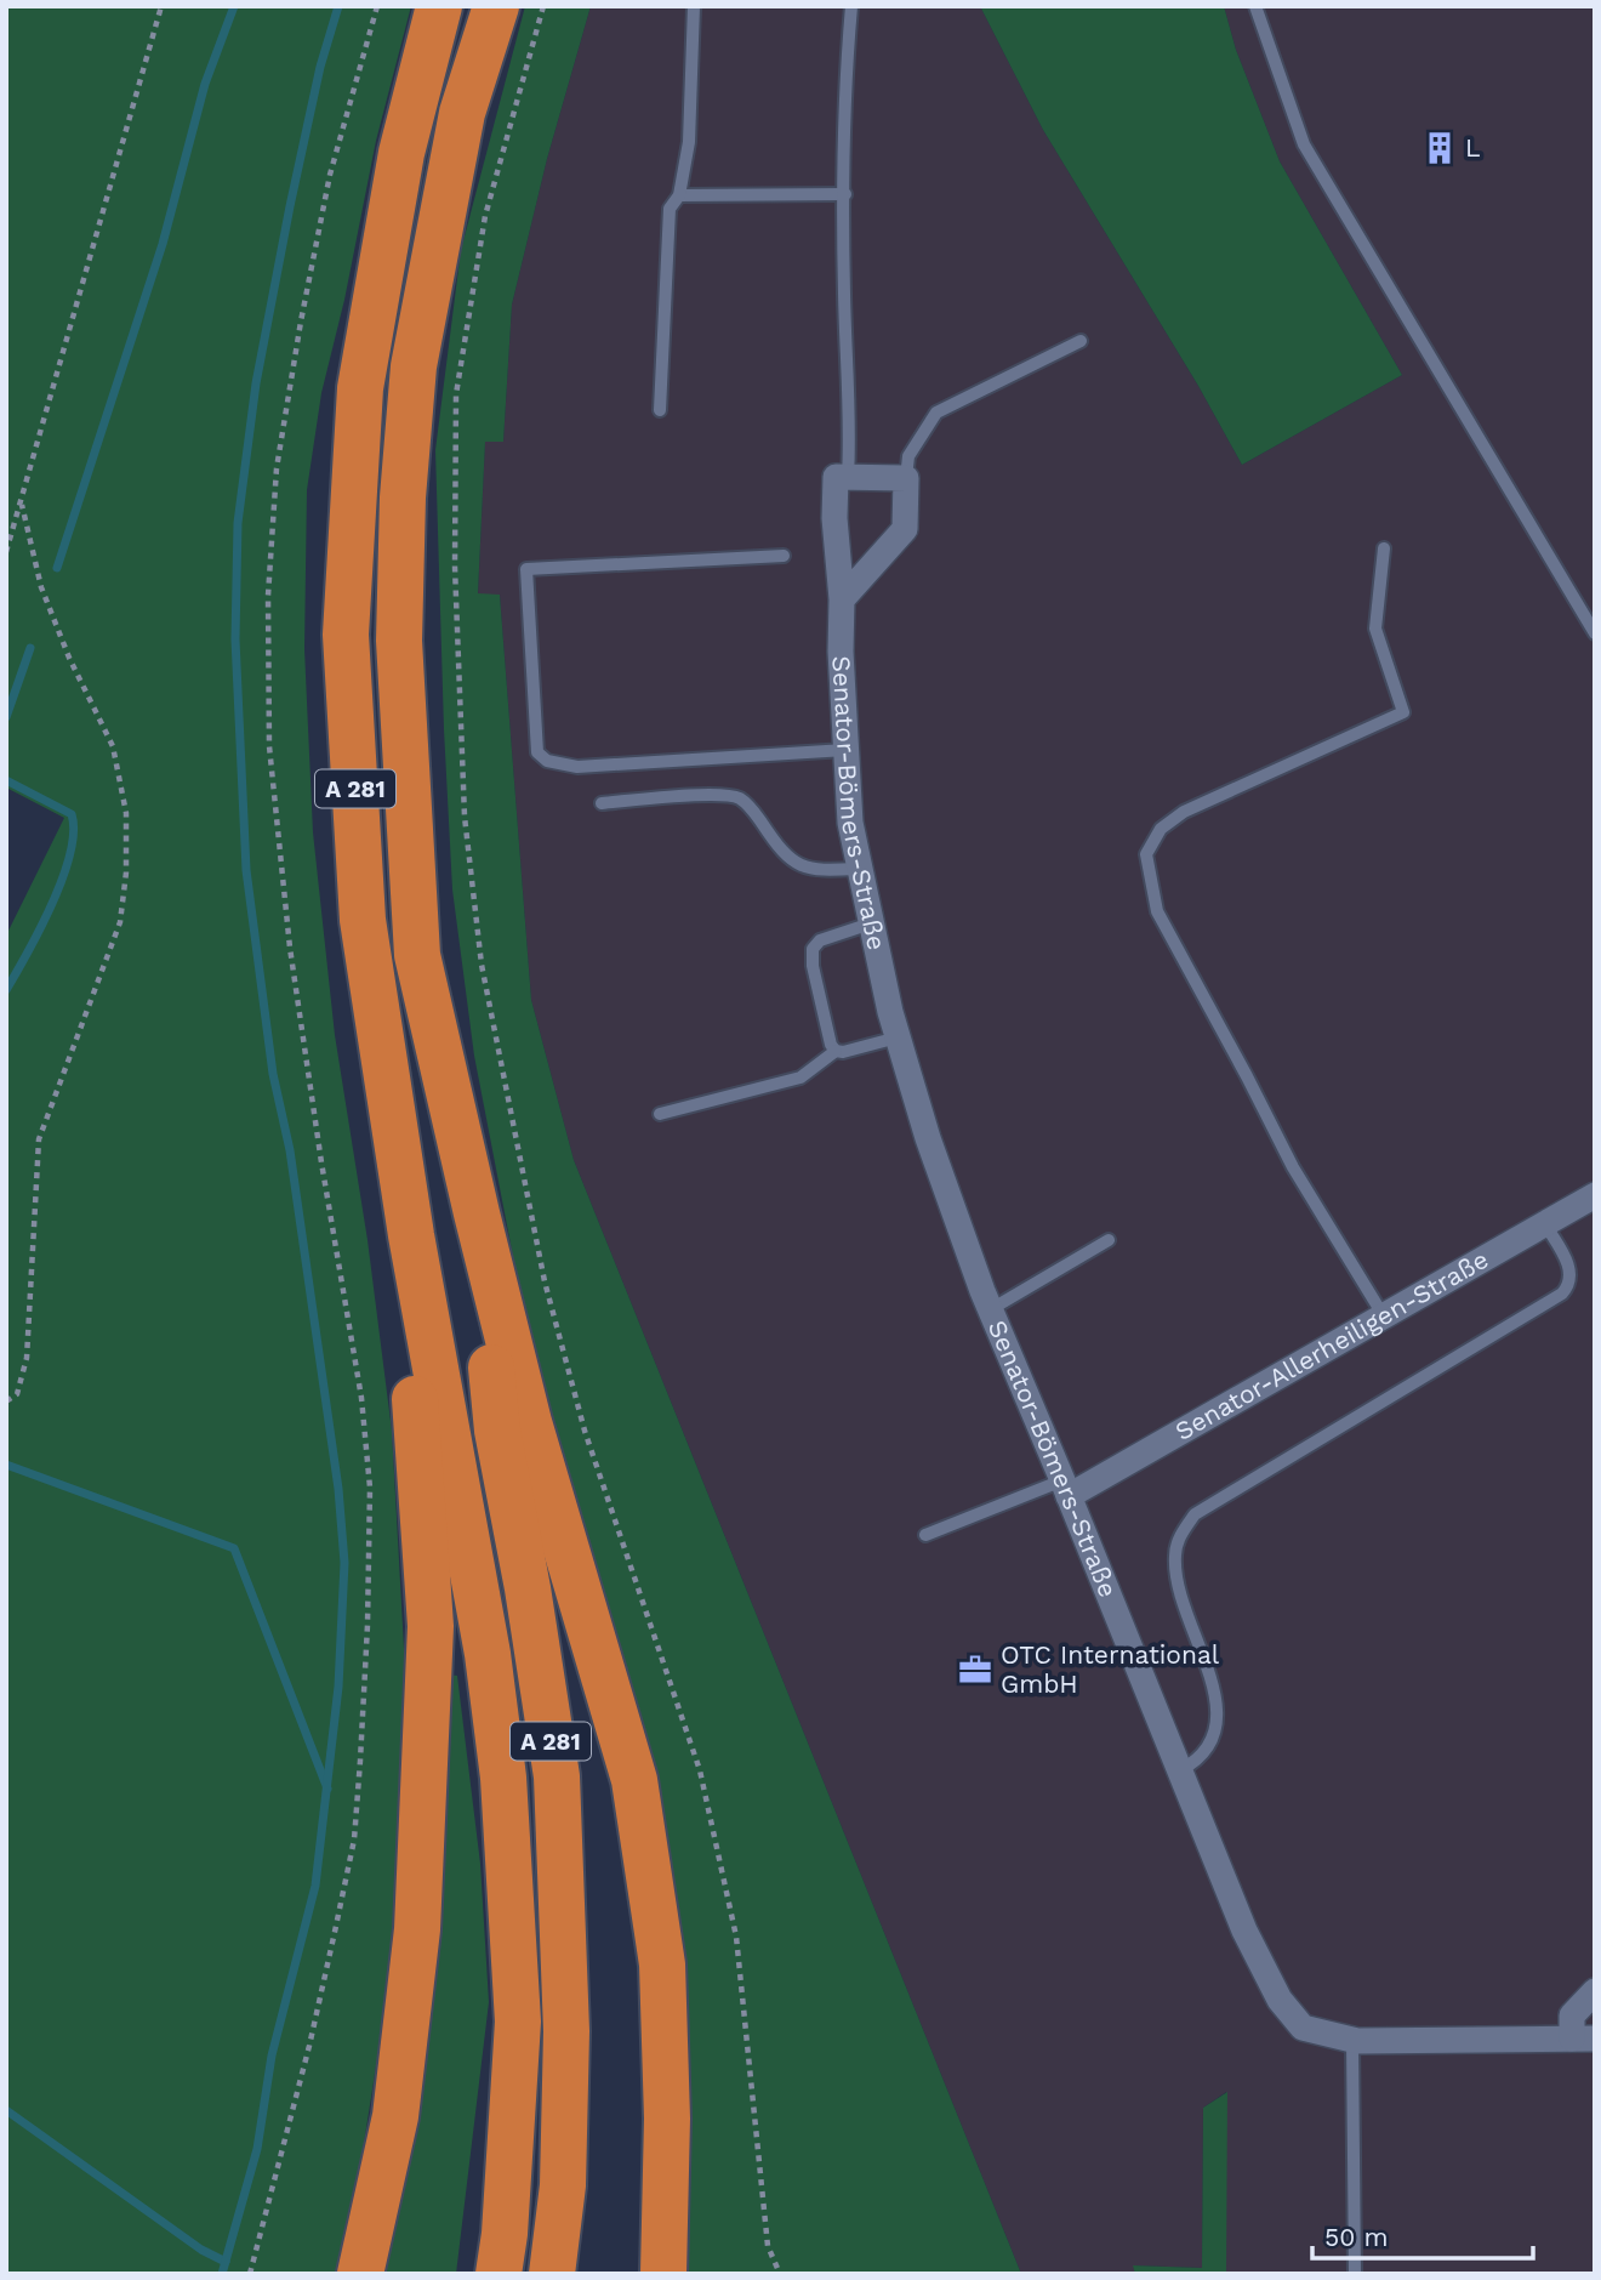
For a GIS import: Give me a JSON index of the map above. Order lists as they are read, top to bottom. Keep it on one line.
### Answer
{"streets":{"highway":["A 281"],"street":["Senator-Bömers-Straße","Senator-Allerheiligen-Straße"]},"crossings":[["Senator-Bömers-Straße","Senator-Allerheiligen-Straße"]],"places":{"building":["L"],"office":["OTC International GmbH"]},"scale_bar":"50 m"}
